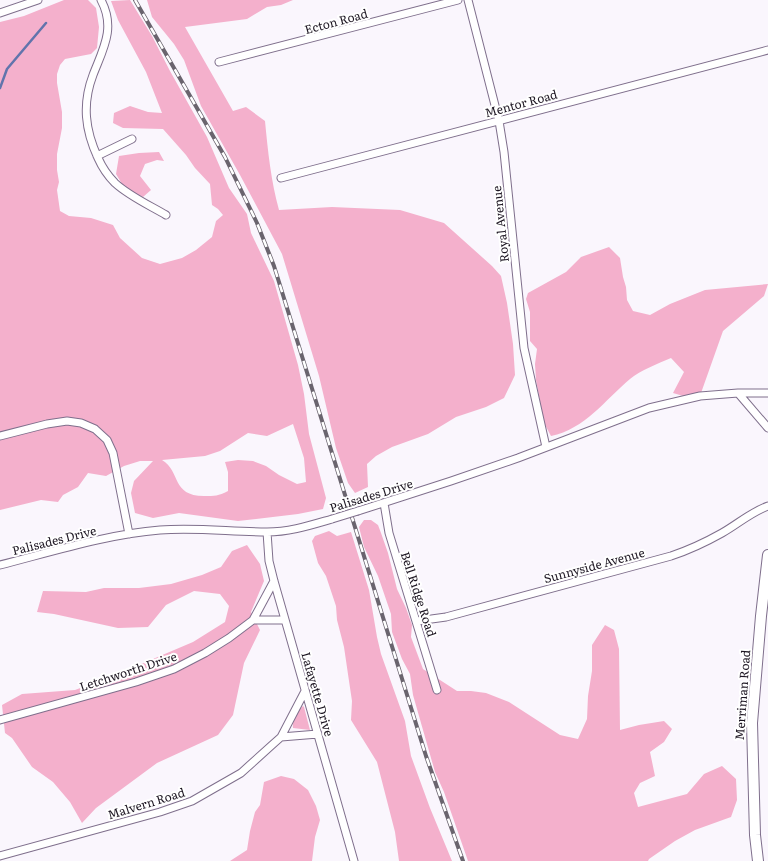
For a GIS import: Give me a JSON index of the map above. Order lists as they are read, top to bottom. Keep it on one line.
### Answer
{"streets":{"main road":["Merriman Road"],"street":["Ecton Road","Mentor Road","Royal Avenue","Palisades Drive","Sunnyside Avenue","Bell Ridge Road","Letchworth Drive","Lafayette Drive","Malvern Road"]},"crossings":[["Mentor Road","Royal Avenue"],["Royal Avenue","Palisades Drive"],["Palisades Drive","Bell Ridge Road"],["Palisades Drive","Lafayette Drive"],["Sunnyside Avenue","Bell Ridge Road"],["Letchworth Drive","Lafayette Drive"],["Lafayette Drive","Malvern Road"]]}
